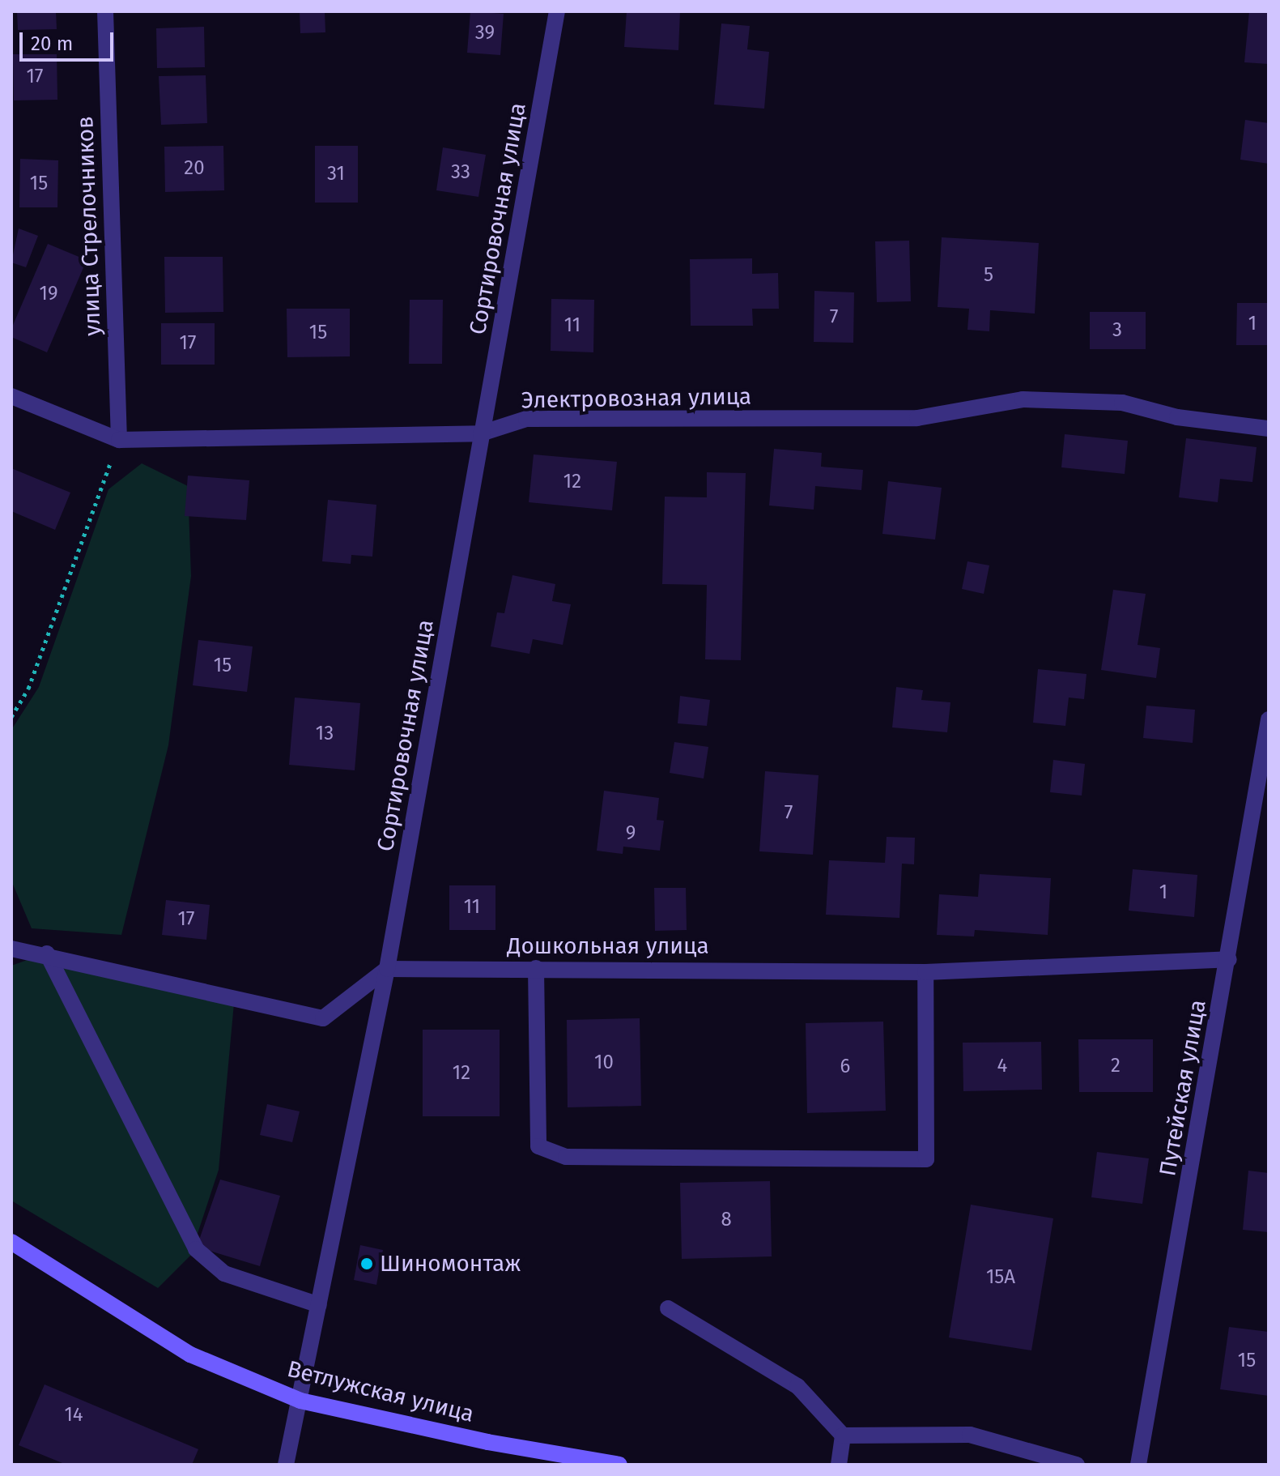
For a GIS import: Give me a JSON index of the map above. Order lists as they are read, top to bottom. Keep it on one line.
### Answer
{"streets":{"main road":["Ветлужская улица"],"street":["Сортировочная улица","улица Стрелочников","Электровозная улица","Дошкольная улица","Путейская улица"]},"crossings":[["Сортировочная улица","Электровозная улица"],["Сортировочная улица","Дошкольная улица"],["Сортировочная улица","Ветлужская улица"],["улица Стрелочников","Электровозная улица"],["Дошкольная улица","Путейская улица"]],"places":["Шиномонтаж"],"house_numbers":["39","17","20","33","31","15","5","19","7","1","11","3","15","17","12","15","13","7","9","1","11","17","10","4","2","6","12","8","15А","15","14"],"scale_bar":"20 m"}
